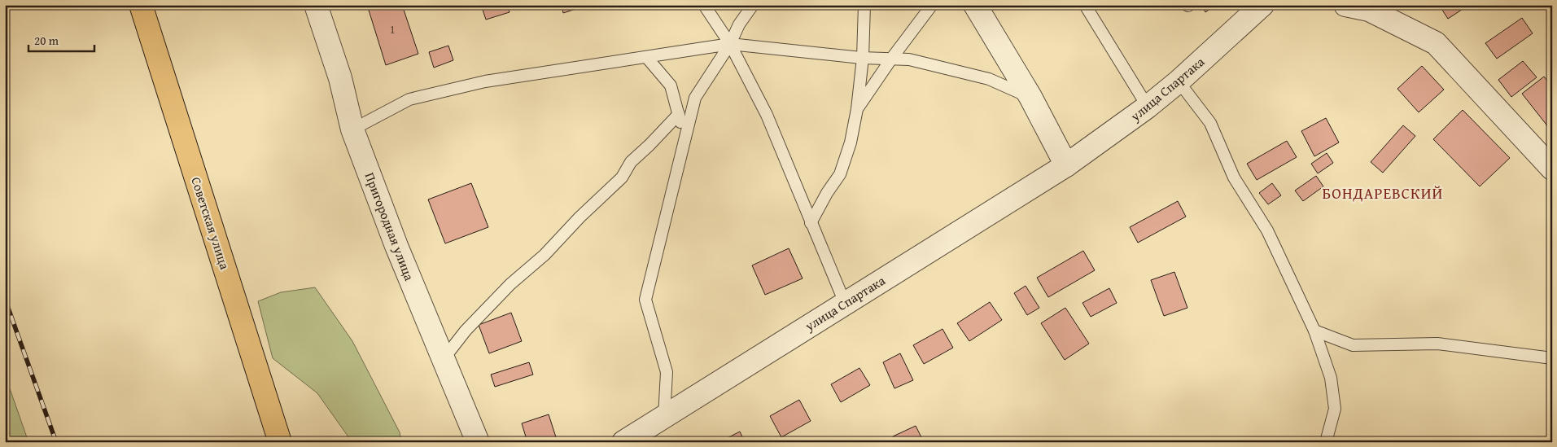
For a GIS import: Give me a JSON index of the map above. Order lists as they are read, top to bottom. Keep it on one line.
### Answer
{"streets":{"highway":["Советская улица"],"street":["улица Спартака","Пригородная улица"]},"districts":["БОНДАРЕВСКИЙ"],"house_numbers":["1"],"scale_bar":"20 m"}
